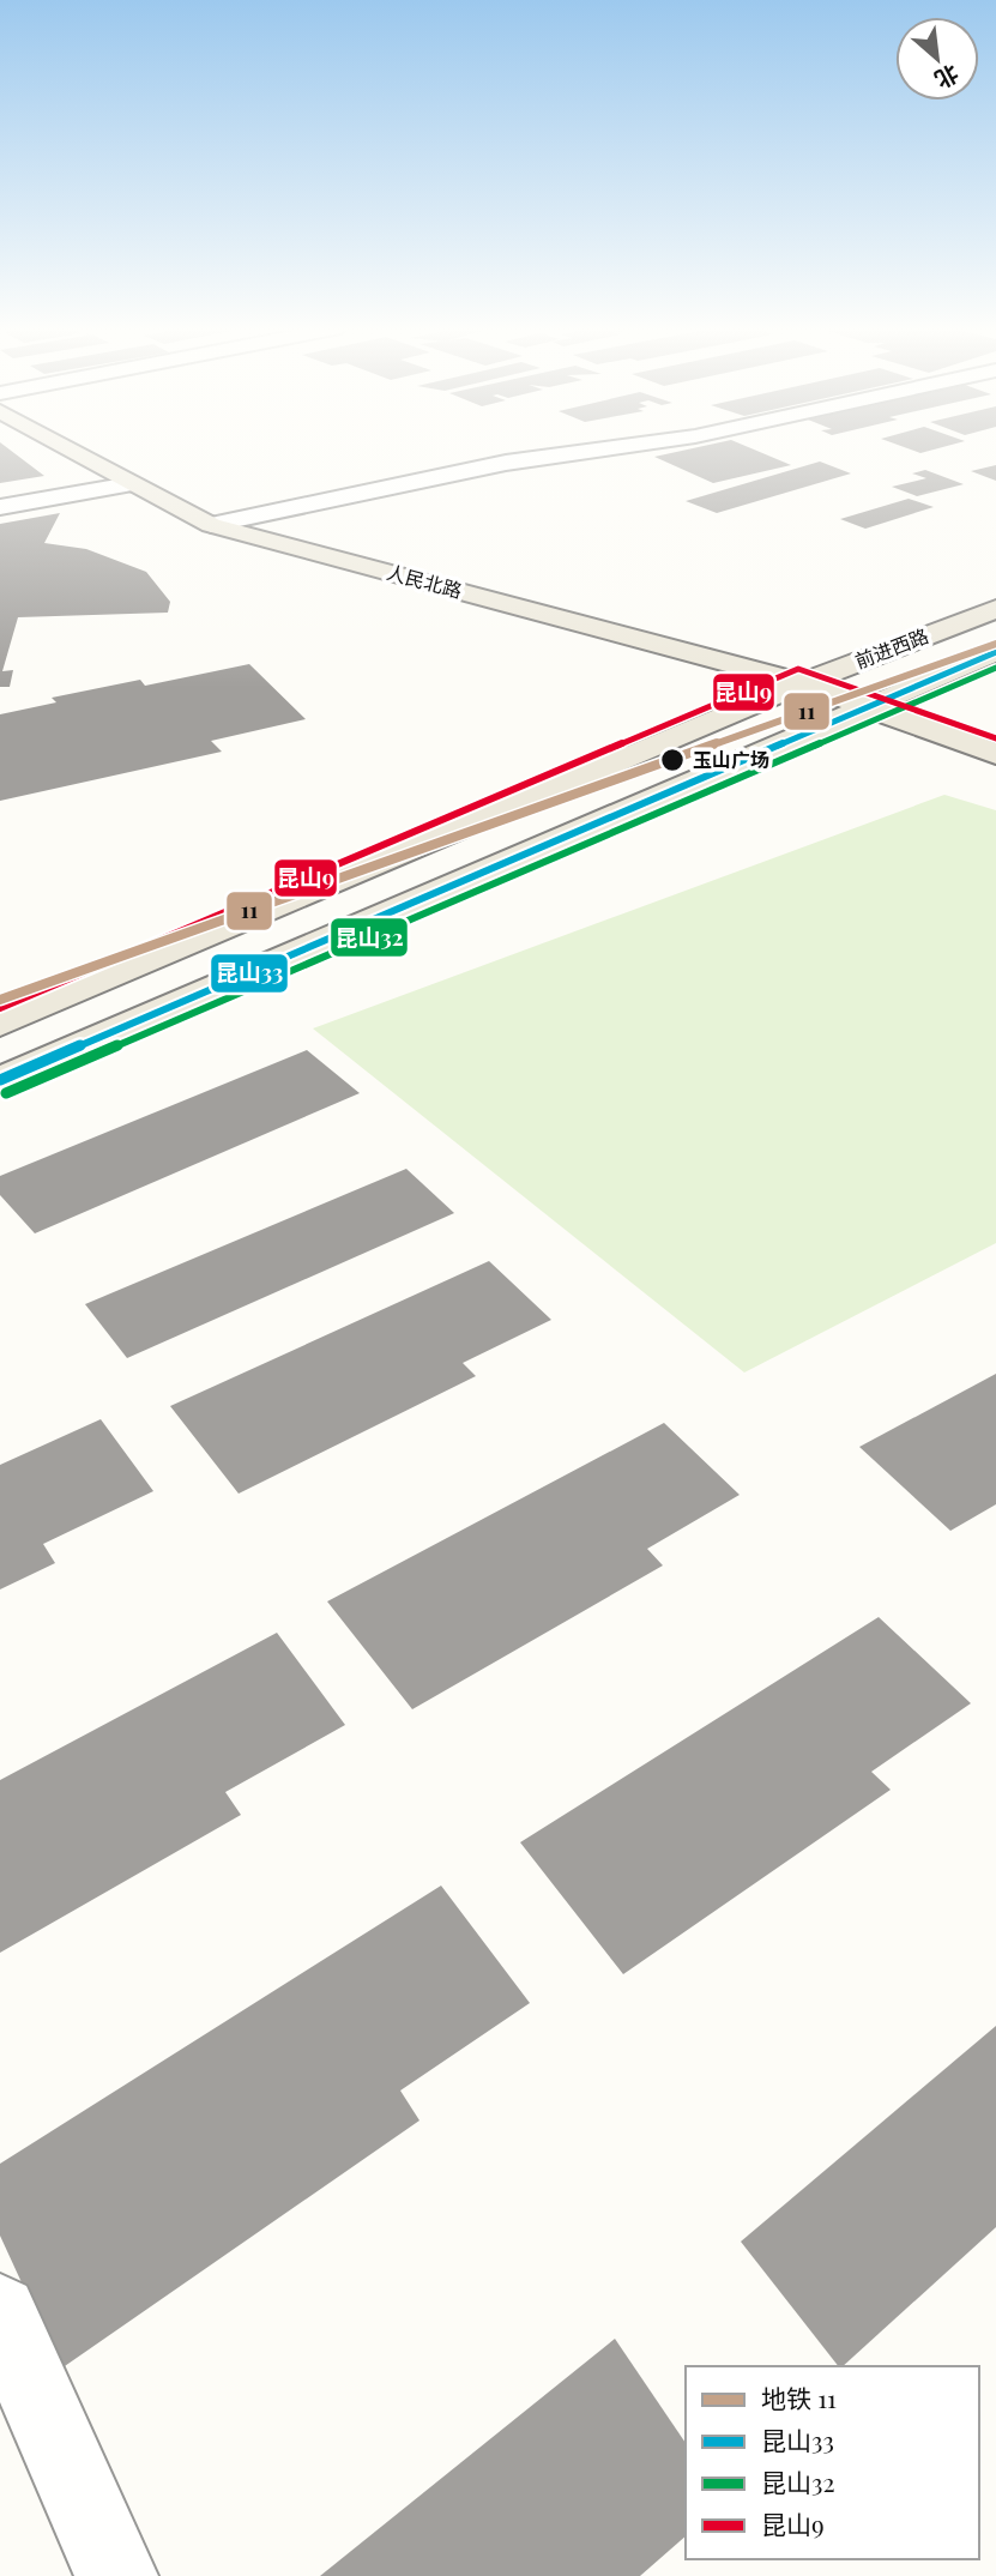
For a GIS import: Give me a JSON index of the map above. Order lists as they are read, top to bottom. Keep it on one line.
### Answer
{"streets":{"main road":["人民北路","前进西路"]},"crossings":[["人民北路","前进西路"]],"places":["玉山广场"],"lines":["metro line 11","transit line 昆山33","transit line 昆山32","transit line 昆山9"],"legend":["地铁 11","昆山33","昆山32","昆山9"],"north":"bottom right"}
